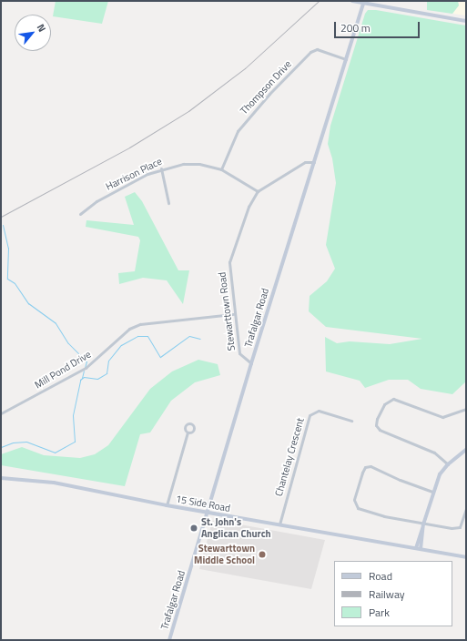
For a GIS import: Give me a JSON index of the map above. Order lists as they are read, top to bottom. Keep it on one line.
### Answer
{"streets":{"main road":["Trafalgar Road","15 Side Road"],"street":["Thompson Drive","Harrison Place","Stewarttown Road","Mill Pond Drive","Chantelay Crescent"]},"crossings":[["Thompson Drive","Harrison Place"],["Thompson Drive","Trafalgar Road"],["Harrison Place","Stewarttown Road"],["Stewarttown Road","Trafalgar Road"],["Stewarttown Road","Mill Pond Drive"],["Trafalgar Road","15 Side Road"],["Chantelay Crescent","15 Side Road"]],"places":["St. John's Anglican Church","Stewarttown Middle School"],"legend":["Road","Railway","Park"],"scale_bar":"200 m","north":"top right"}
